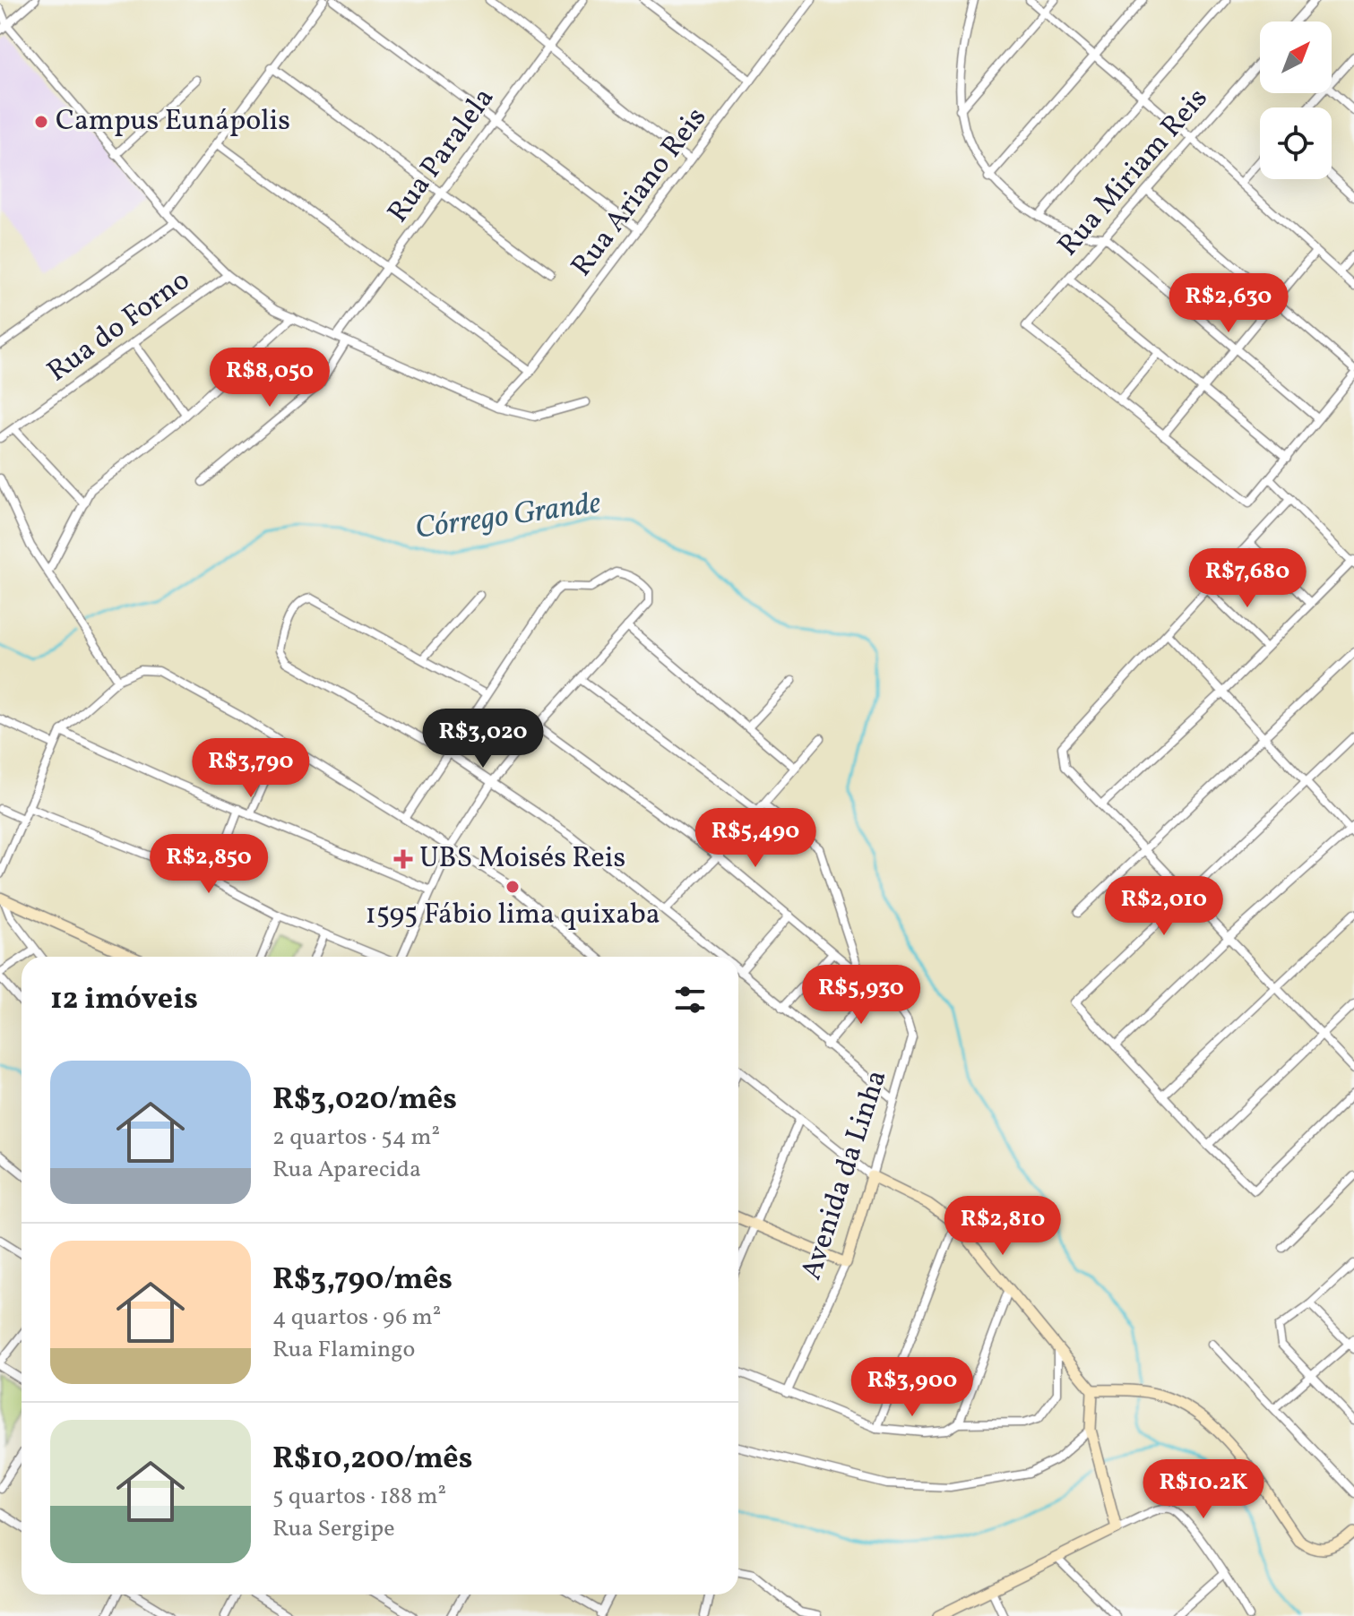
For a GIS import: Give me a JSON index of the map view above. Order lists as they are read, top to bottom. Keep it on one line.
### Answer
{"streets":{"street":["Rua Paralela","Rua Miriam Reis","Rua Ariano Reis","Rua do Forno","Avenida da Linha"]},"water":["Córrego Grande"],"places":{"other":["Campus Eunápolis","1595 Fábio lima quixaba"],"health":["UBS Moisés Reis"]},"north":"top right","page":{"price":["R$2,630","R$8,050","R$7,680","R$3,020","R$3,790","R$5,490","R$2,850","R$2,010","R$5,930","R$2,810","R$3,900","R$10.2K"],"heading":"12 imóveis","list":[{"name":"R$3,020/mês","note":"2 quartos · 54 m² · Rua Aparecida"},{"name":"R$3,790/mês","note":"4 quartos · 96 m² · Rua Flamingo"},{"name":"R$10,200/mês","note":"5 quartos · 188 m² · Rua Sergipe"}]}}
